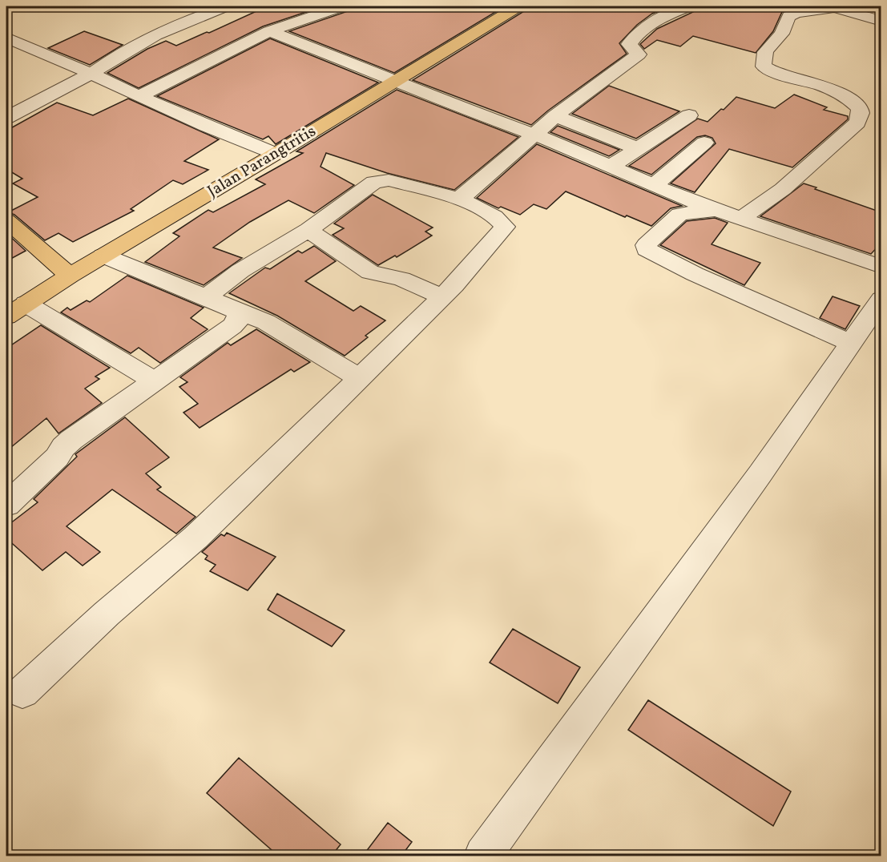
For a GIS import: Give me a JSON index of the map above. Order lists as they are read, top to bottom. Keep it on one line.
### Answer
{"streets":{"main road":["Jalan Parangtritis"]}}
